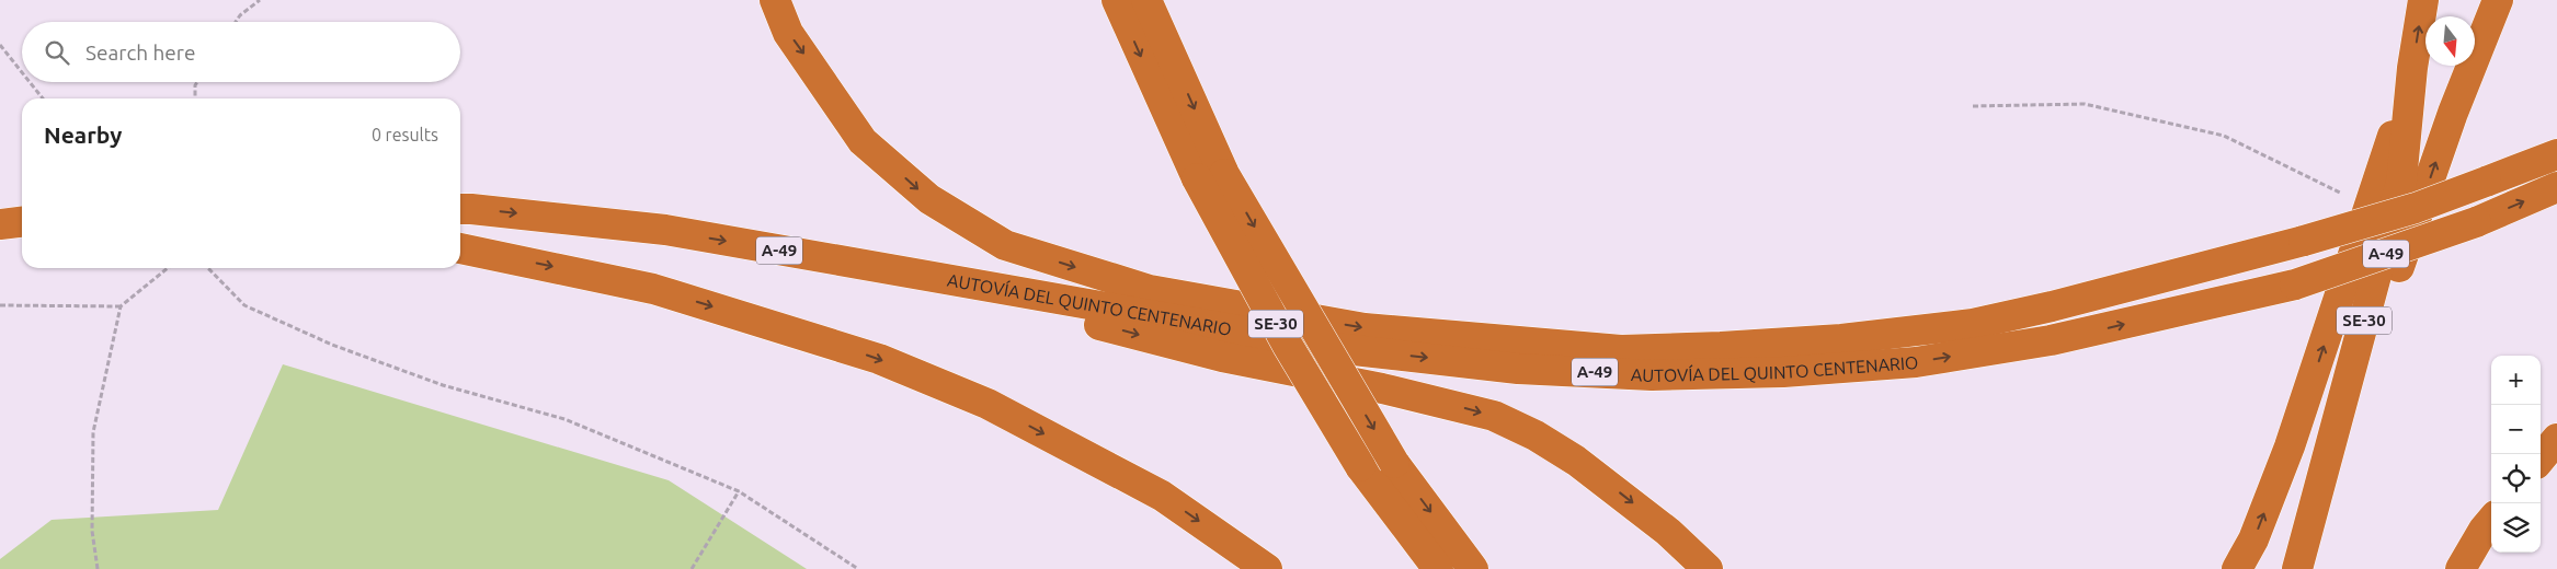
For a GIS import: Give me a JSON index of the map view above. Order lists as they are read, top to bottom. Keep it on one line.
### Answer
{"streets":{"highway":["A-49","AUTOVÍA DEL QUINTO CENTENARIO","SE-30"]},"north":"bottom","page":{"search":"Search here","heading":["Nearby","0 results"],"map_buttons":["+","−"]}}
